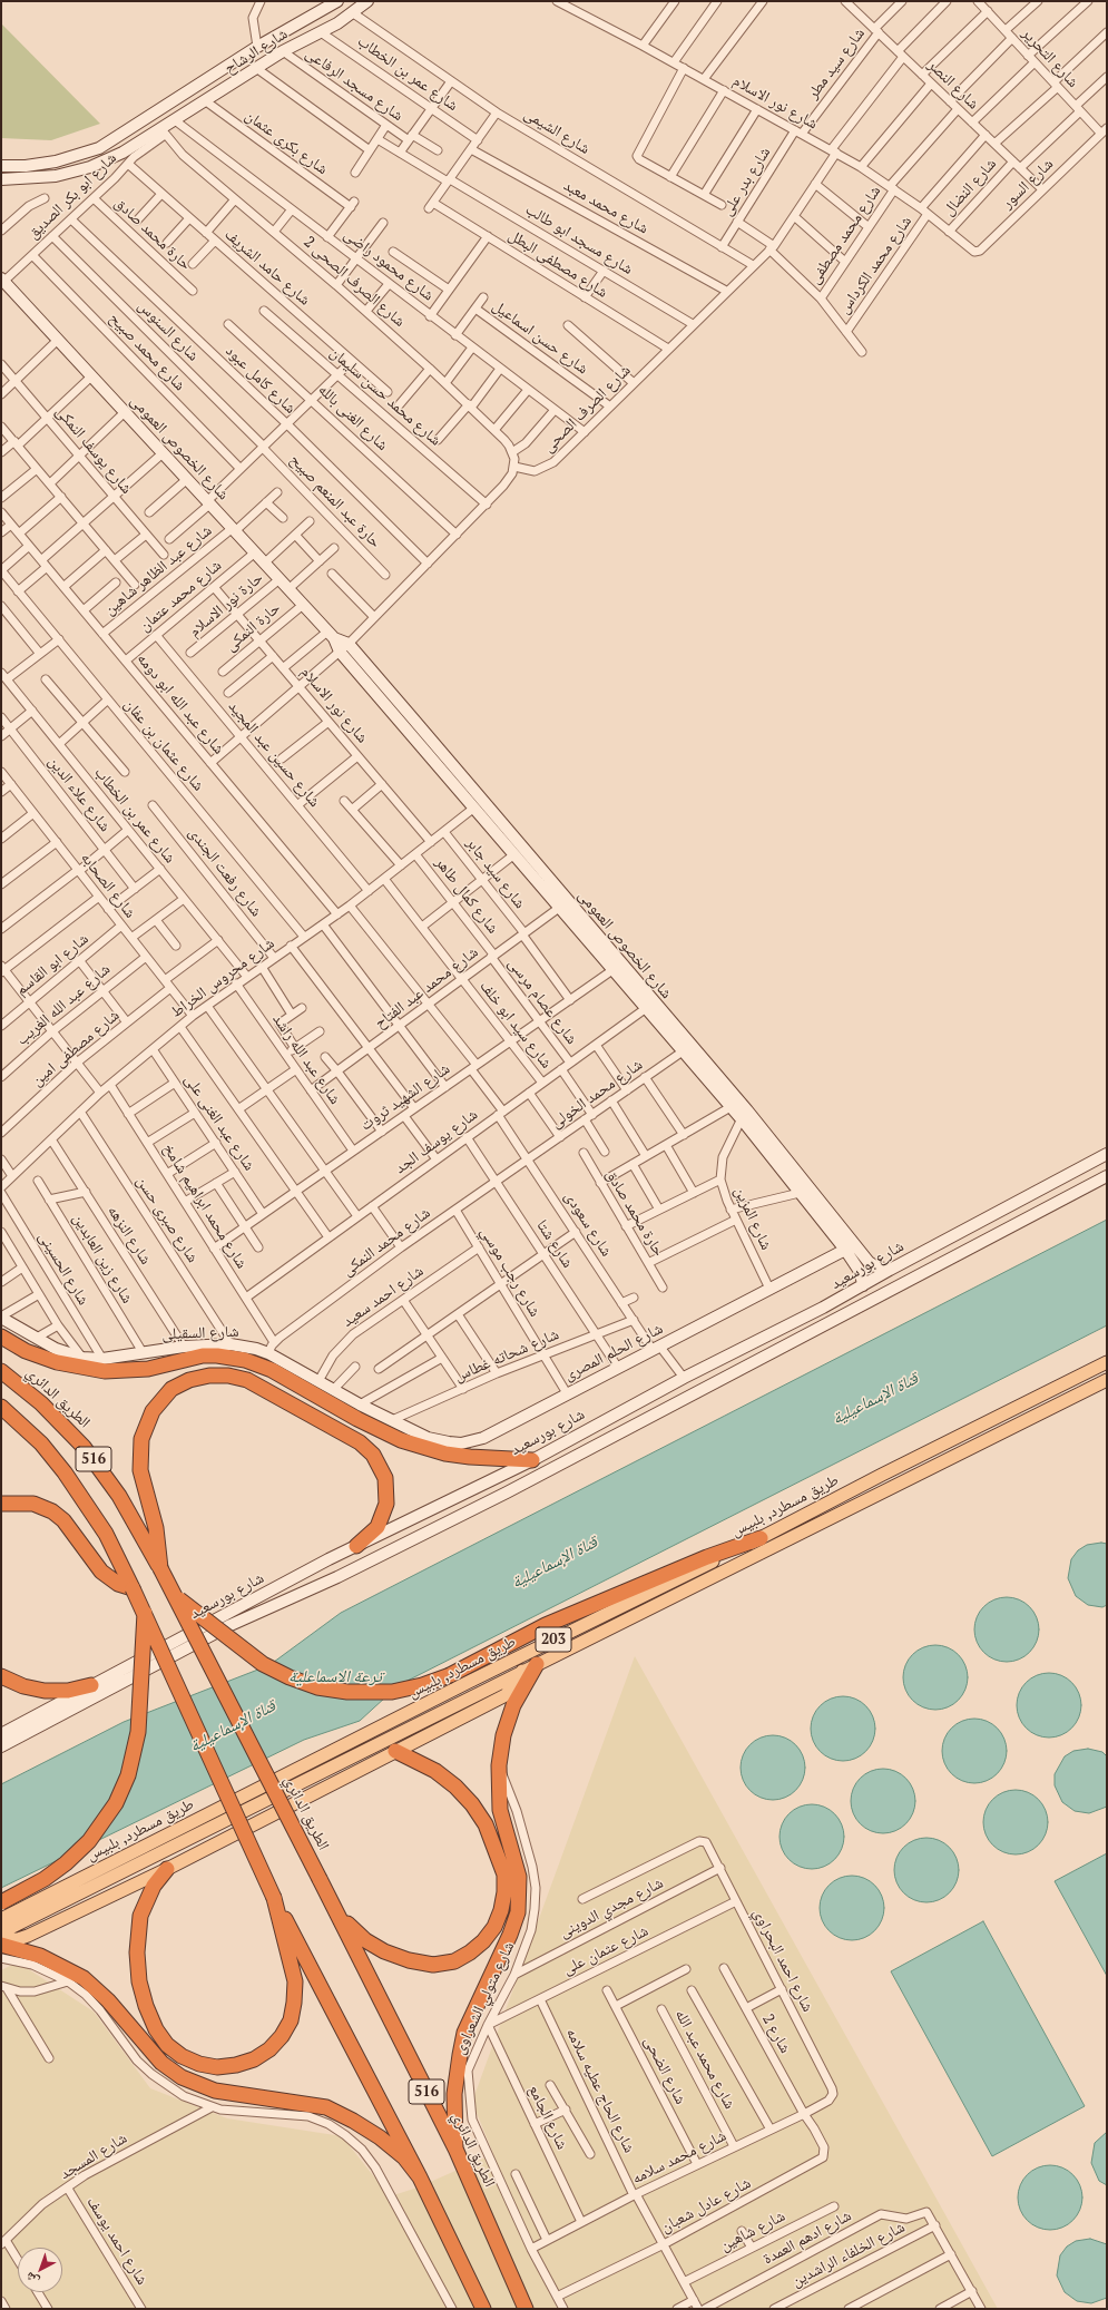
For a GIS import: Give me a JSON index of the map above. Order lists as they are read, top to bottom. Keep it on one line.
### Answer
{"streets":{"highway":["الطريق الدائري","516"],"main road":["شارع الرشاح","شارع الخصوص العمومى","شارع بورسعيد","شارع السقيلى","شارع الحلم المصرى","طريق مسطرد, بلبيس","203"],"street":["شارع التحرير","شارع سيد مطر","شارع عمر بن الخطاب","شارع مسجد الرفاعى","شارع النصر","شارع نور الاسلام","شارع الشيمى","شارع بكرى عثمان","شارع بدر على","شارع السور","شارع النضال","شارع ابو بكر الصديق","شارع محمد معبد","حارة محمد صادق","شارع محمد مصطفى","شارع مسجد ابو طالب","شارع مصطفى البطل","شارع محمود راضى","شارع محمد الكرداس","شارع حامد الشريف","شارع الصرف الصحى 2","شارع السنوس","شارع حسن اسماعيل","شارع محمد صبيح","شارع كامل عبود","شارع محمد حسن سليمان","شارع الصرف الصحى","شارع الغنى بالله","شارع يوسف النمكى","حارة عبد المنعم صبيح","شارع عبد الظاهر شاهين","شارع محمد عتمان","حارة نور الاسلام","حارة النمكى","شارع عبد الله ابو دومه","شارع عثمان بن عفان","شارع حسين عبد المجيد","شارع علاء الدين","شارع رفعت الجندى","شارع سيد جابر","شارع الصحابه","شارع كمال طاهر","شارع ابو القاسم","شارع محروس الخراط","شارع محمد عبد الفتاح","شارع عصام مرسى","شارع عبد الله الغريب","شارع سيد ابو خلف","شارع مصطفى امين","شارع عبد الله راشد","شارع محمد الخولى","شارع الشهيد ثروت","شارع عبد الغنى على","شارع يوسف الجد","شارع محمد ابراهيم شامخ","شارع المزين","شارع صبرى حسن","شارع سعودى","شارع النزهه","شارع محمد النمكى","شارع شتا","شارع زين العابدين","شارع الحسينى","شارع رجب موسي","شارع احمد سعيد","شارع شحاته غطاس","شارع مجدي الدوينى","شارع عثمان على","شارع احمد البحراوي","شارع متولي الشعراوى","شارع 2","شارع محمد عبد الله","شارع الضحى","شارع الحاج عطيه سلامه","شارع الجامع","شارع المسجد","شارع محمد سلامه","شارع عادل شعبان","شارع شاهين","شارع ادهم العمدة","شارع احمد يوسف","شارع الخلفاء الراشدين"]},"crossings":[["شارع الرشاح","شارع عمر بن الخطاب"],["شارع الرشاح","شارع مسجد الرفاعى"],["شارع الرشاح","شارع الشيمى"],["شارع الرشاح","شارع بكرى عثمان"],["شارع الرشاح","شارع ابو بكر الصديق"],["شارع الرشاح","شارع محمود راضى"],["شارع الرشاح","شارع الصرف الصحى 2"],["شارع التحرير","شارع السور"],["شارع سيد مطر","شارع النصر"],["شارع سيد مطر","شارع نور الاسلام"],["شارع سيد مطر","شارع بدر على"],["شارع عمر بن الخطاب","شارع محروس الخراط"],["شارع النصر","شارع السور"],["شارع النصر","شارع النضال"],["شارع النصر","شارع محمد مصطفى"],["شارع النصر","شارع الصرف الصحى"],["شارع نور الاسلام","شارع بدر على"],["شارع نور الاسلام","شارع السور"],["شارع نور الاسلام","شارع النضال"],["شارع نور الاسلام","شارع محمد مصطفى"],["شارع نور الاسلام","شارع محمد الكرداس"],["شارع نور الاسلام","شارع الصرف الصحى"],["شارع نور الاسلام","شارع محمد عتمان"],["شارع نور الاسلام","حارة نور الاسلام"],["شارع نور الاسلام","حارة النمكى"],["شارع نور الاسلام","شارع محروس الخراط"],["شارع الشيمى","شارع بدر على"],["شارع الشيمى","شارع الصرف الصحى"],["شارع بكرى عثمان","شارع محمود راضى"],["شارع ابو بكر الصديق","حارة محمد صادق"],["شارع ابو بكر الصديق","شارع حامد الشريف"],["شارع ابو بكر الصديق","شارع الصرف الصحى 2"],["شارع ابو بكر الصديق","شارع السنوس"],["شارع ابو بكر الصديق","شارع محمد صبيح"],["شارع ابو بكر الصديق","شارع كامل عبود"],["شارع ابو بكر الصديق","شارع الخصوص العمومى"],["شارع محمد معبد","شارع الصرف الصحى"],["شارع مسجد ابو طالب","شارع مصطفى البطل"],["شارع مسجد ابو طالب","شارع الصرف الصحى"],["شارع مصطفى البطل","شارع الصرف الصحى"],["شارع محمود راضى","شارع الصرف الصحى"],["شارع الصرف الصحى 2","شارع الصرف الصحى"],["شارع السنوس","حارة عبد المنعم صبيح"],["شارع حسن اسماعيل","شارع الصرف الصحى"],["شارع الخصوص العمومى","شارع عبد الظاهر شاهين"],["شارع الخصوص العمومى","شارع محمد عتمان"],["شارع الخصوص العمومى","حارة نور الاسلام"],["شارع الخصوص العمومى","حارة النمكى"],["شارع الخصوص العمومى","شارع محروس الخراط"],["شارع الخصوص العمومى","شارع محمد عبد الفتاح"],["شارع الخصوص العمومى","شارع محمد الخولى"],["شارع الخصوص العمومى","شارع الشهيد ثروت"],["شارع الخصوص العمومى","شارع يوسف الجد"],["شارع الخصوص العمومى","شارع المزين"],["شارع الخصوص العمومى","شارع بورسعيد"],["شارع الخصوص العمومى","شارع الحلم المصرى"],["شارع عبد الظاهر شاهين","شارع عبد الله ابو دومه"],["شارع محمد عتمان","شارع عبد الله ابو دومه"],["شارع محمد عتمان","شارع حسين عبد المجيد"],["شارع عبد الله ابو دومه","شارع محروس الخراط"],["شارع عثمان بن عفان","شارع محروس الخراط"],["شارع حسين عبد المجيد","شارع محروس الخراط"],["شارع رفعت الجندى","شارع محروس الخراط"],["شارع سيد جابر","شارع محروس الخراط"],["شارع سيد جابر","شارع محمد عبد الفتاح"],["شارع سيد جابر","شارع الشهيد ثروت"],["شارع الصحابه","شارع ابو القاسم"],["شارع الصحابه","شارع محروس الخراط"],["شارع الصحابه","شارع عبد الله الغريب"],["شارع الصحابه","شارع مصطفى امين"],["شارع كمال طاهر","شارع محروس الخراط"],["شارع كمال طاهر","شارع محمد عبد الفتاح"],["شارع كمال طاهر","شارع عصام مرسى"],["شارع محروس الخراط","شارع سيد ابو خلف"],["شارع محروس الخراط","شارع عبد الله راشد"],["شارع محروس الخراط","شارع عبد الغنى على"],["شارع محروس الخراط","شارع محمد ابراهيم شامخ"],["شارع محروس الخراط","شارع صبرى حسن"],["شارع محروس الخراط","شارع سعودى"],["شارع محروس الخراط","شارع النزهه"],["شارع محمد عبد الفتاح","شارع عصام مرسى"],["شارع محمد عبد الفتاح","شارع سيد ابو خلف"],["شارع محمد عبد الفتاح","شارع عبد الله راشد"],["شارع محمد عبد الفتاح","شارع سعودى"],["شارع عصام مرسى","شارع الشهيد ثروت"],["شارع عصام مرسى","شارع يوسف الجد"],["شارع سيد ابو خلف","شارع الشهيد ثروت"],["شارع سيد ابو خلف","شارع يوسف الجد"],["شارع عبد الله راشد","شارع الشهيد ثروت"],["شارع محمد الخولى","شارع سعودى"],["شارع محمد الخولى","شارع محمد النمكى"],["شارع الشهيد ثروت","شارع عبد الغنى على"],["شارع الشهيد ثروت","شارع محمد ابراهيم شامخ"],["شارع الشهيد ثروت","شارع سعودى"],["شارع يوسف الجد","شارع محمد ابراهيم شامخ"],["شارع يوسف الجد","شارع سعودى"],["شارع يوسف الجد","شارع شتا"],["شارع محمد ابراهيم شامخ","شارع محمد النمكى"],["شارع المزين","شارع الحلم المصرى"],["شارع صبرى حسن","شارع السقيلى"],["شارع سعودى","شارع محمد النمكى"],["شارع سعودى","شارع بورسعيد"],["شارع سعودى","شارع الحلم المصرى"],["شارع سعودى","شارع شحاته غطاس"],["شارع النزهه","شارع السقيلى"],["شارع محمد النمكى","شارع شتا"],["شارع محمد النمكى","شارع رجب موسي"],["شارع محمد النمكى","شارع السقيلى"],["شارع شتا","شارع الحلم المصرى"],["شارع شتا","شارع شحاته غطاس"],["شارع زين العابدين","شارع السقيلى"],["شارع الحسينى","شارع السقيلى"],["شارع رجب موسي","شارع احمد سعيد"],["شارع رجب موسي","شارع الحلم المصرى"],["شارع رجب موسي","شارع شحاته غطاس"],["شارع احمد سعيد","شارع السقيلى"],["شارع السقيلى","شارع الحلم المصرى"],["شارع السقيلى","شارع شحاته غطاس"],["شارع الحلم المصرى","شارع شحاته غطاس"],["شارع مجدي الدوينى","شارع احمد البحراوي"],["شارع مجدي الدوينى","شارع متولي الشعراوى"],["شارع عثمان على","شارع احمد البحراوي"],["شارع عثمان على","شارع متولي الشعراوى"],["شارع عثمان على","شارع الحاج عطيه سلامه"],["شارع عثمان على","شارع الجامع"],["شارع احمد البحراوي","شارع محمد سلامه"],["شارع متولي الشعراوى","شارع الجامع"],["شارع متولي الشعراوى","شارع محمد سلامه"],["شارع متولي الشعراوى","شارع عادل شعبان"],["شارع 2","شارع محمد سلامه"],["شارع 2","شارع عادل شعبان"],["شارع محمد عبد الله","شارع محمد سلامه"],["شارع الضحى","شارع محمد سلامه"],["شارع الحاج عطيه سلامه","شارع محمد سلامه"],["شارع الحاج عطيه سلامه","شارع عادل شعبان"],["شارع الحاج عطيه سلامه","شارع شاهين"],["شارع الجامع","شارع محمد سلامه"],["شارع المسجد","شارع احمد يوسف"],["شارع محمد سلامه","شارع عادل شعبان"],["شارع ادهم العمدة","شارع الخلفاء الراشدين"]],"water":["قناة الإسماعيلية","ترعة الاسماعلية"],"north":"bottom left"}
